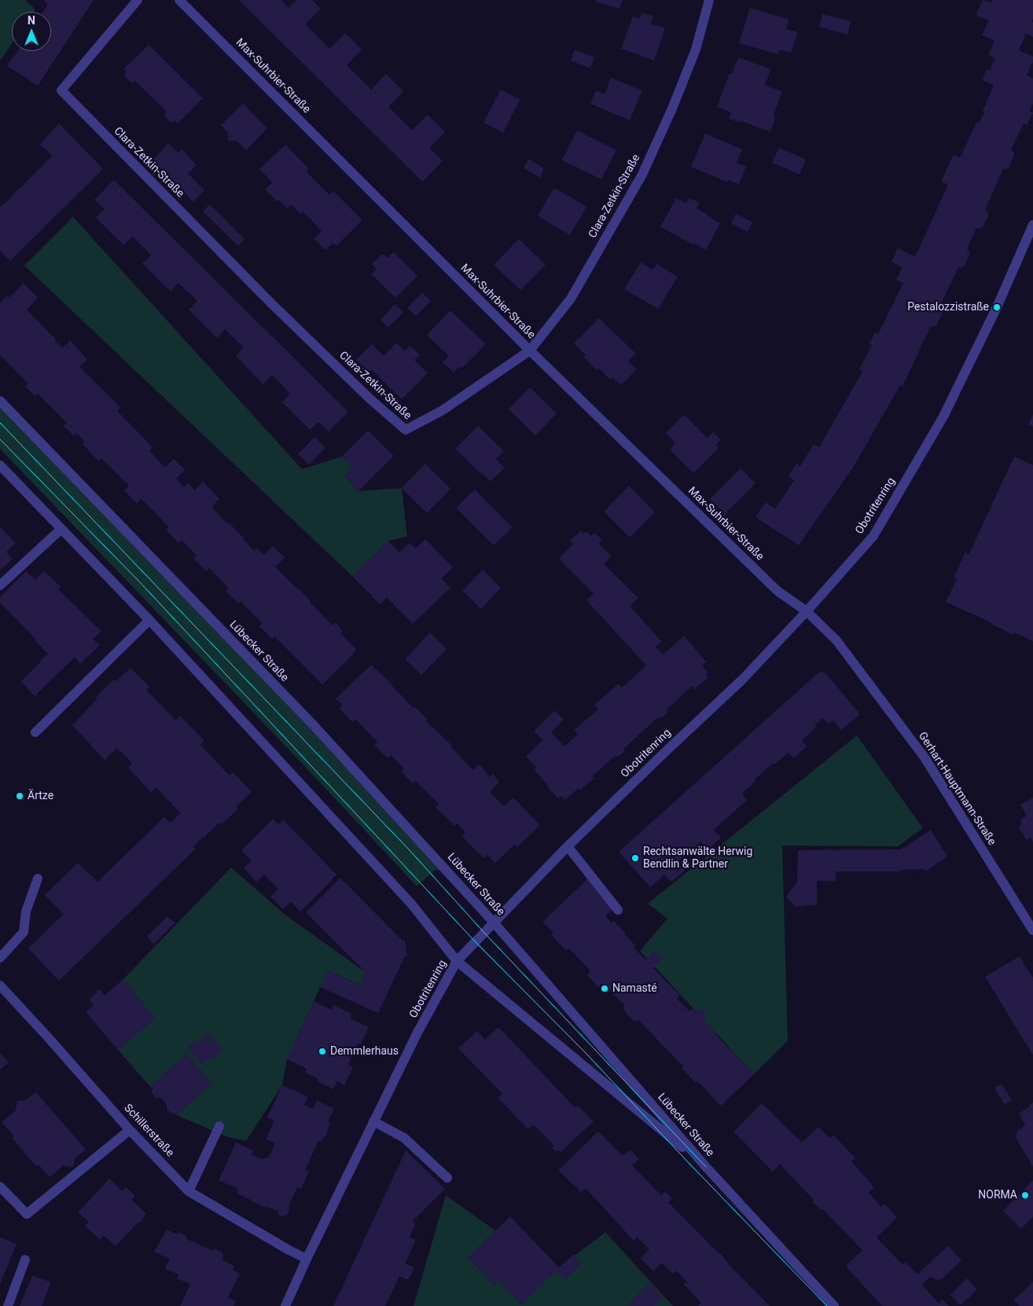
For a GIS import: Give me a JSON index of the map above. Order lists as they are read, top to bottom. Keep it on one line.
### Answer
{"streets":{"street":["Max-Suhrbier-Straße","Clara-Zetkin-Straße","Obotritenring","Lübecker Straße","Gerhart-Hauptmann-Straße","Schillerstraße"]},"crossings":[["Max-Suhrbier-Straße","Clara-Zetkin-Straße"],["Max-Suhrbier-Straße","Obotritenring"],["Max-Suhrbier-Straße","Gerhart-Hauptmann-Straße"],["Obotritenring","Lübecker Straße"],["Obotritenring","Gerhart-Hauptmann-Straße"],["Obotritenring","Schillerstraße"]],"places":["Pestalozzistraße","Ärtze","Rechtsanwälte Herwig Bendlin & Partner","Namasté","Demmlerhaus","NORMA"],"north":"top"}
